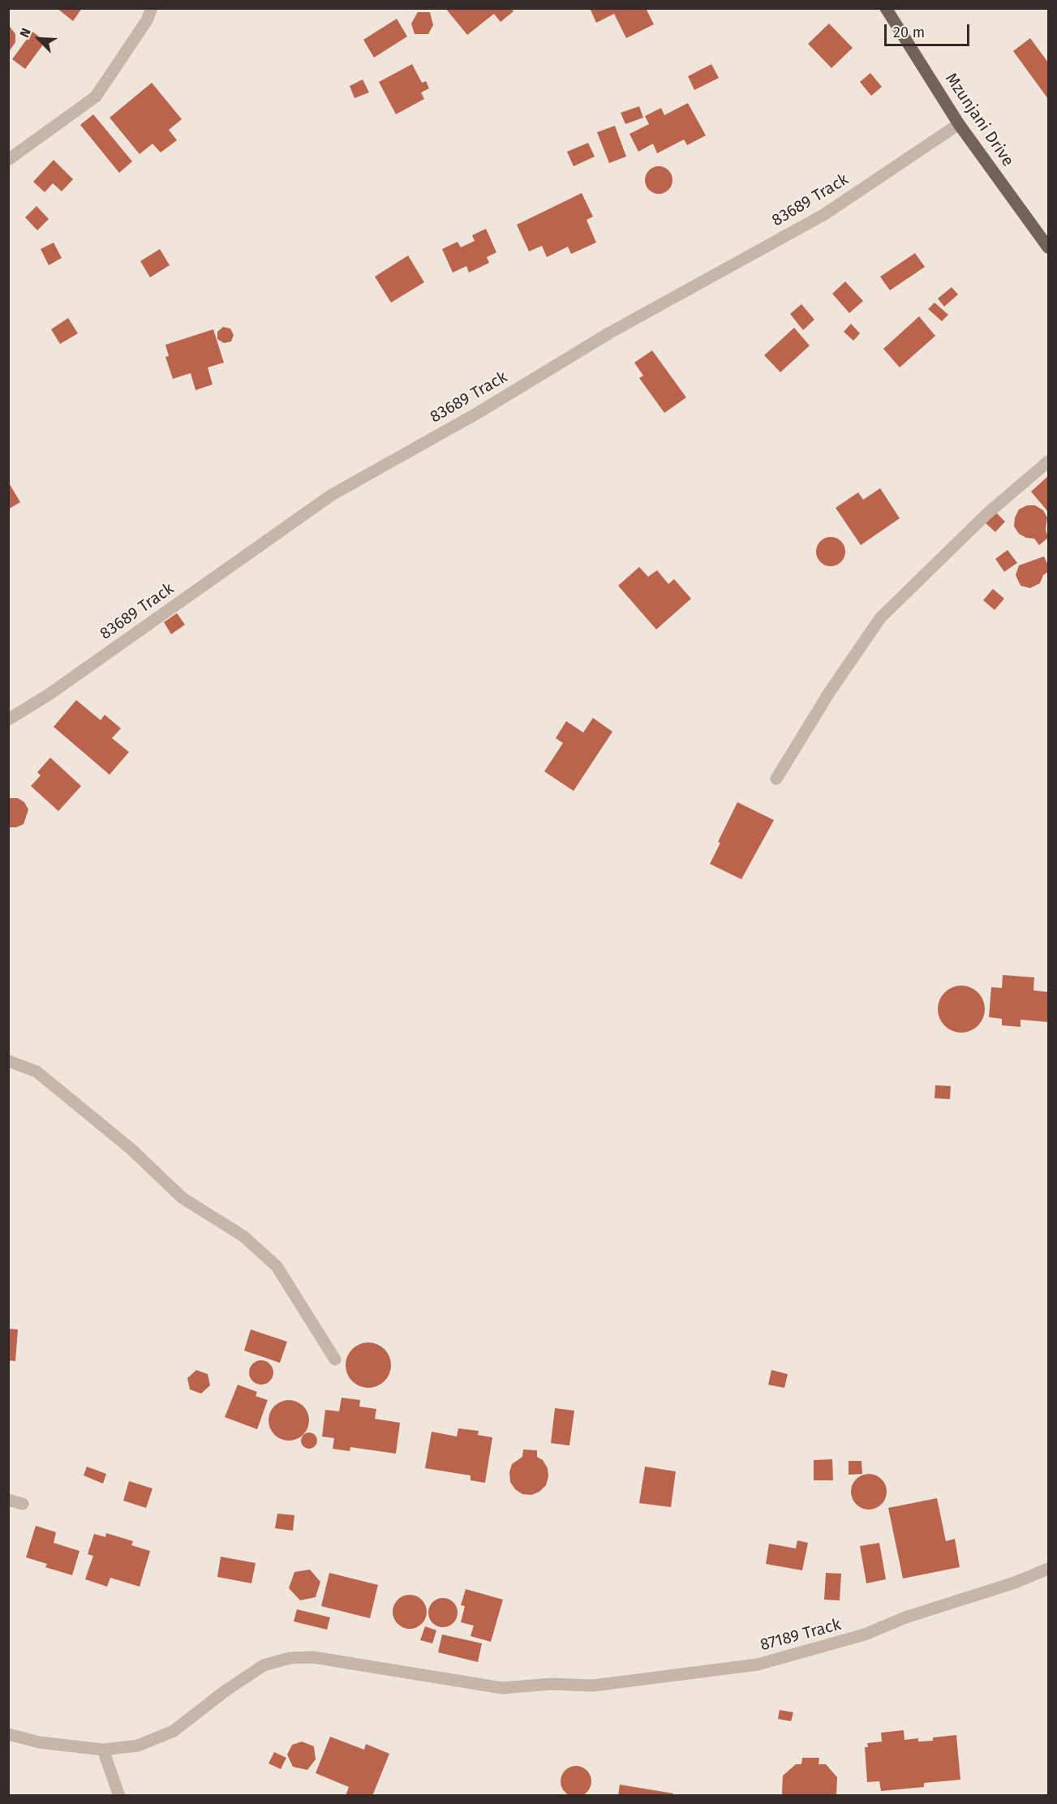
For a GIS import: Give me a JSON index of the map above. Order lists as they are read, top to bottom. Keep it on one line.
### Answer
{"streets":{"main road":["Mzunjani Drive"],"street":["83689 Track","87189 Track"]},"crossings":[["Mzunjani Drive","83689 Track"]],"scale_bar":"20 m","north":"top left"}
